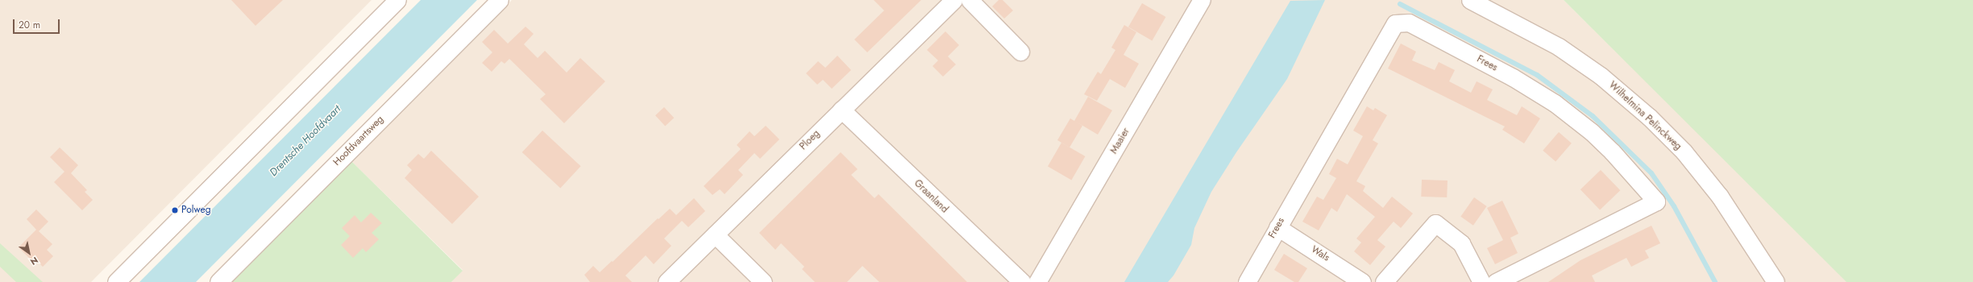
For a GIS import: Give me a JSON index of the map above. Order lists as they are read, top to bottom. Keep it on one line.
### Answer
{"streets":{"street":["Frees","Wilhelmina Pelinckweg","Ploeg","Hoofdvaartsweg","Maaier","Graanland","Wals"]},"crossings":[["Frees","Wals"],["Ploeg","Graanland"]],"water":["Drentsche Hoofdvaart"],"places":["Polweg"],"scale_bar":"20 m","north":"bottom right"}
